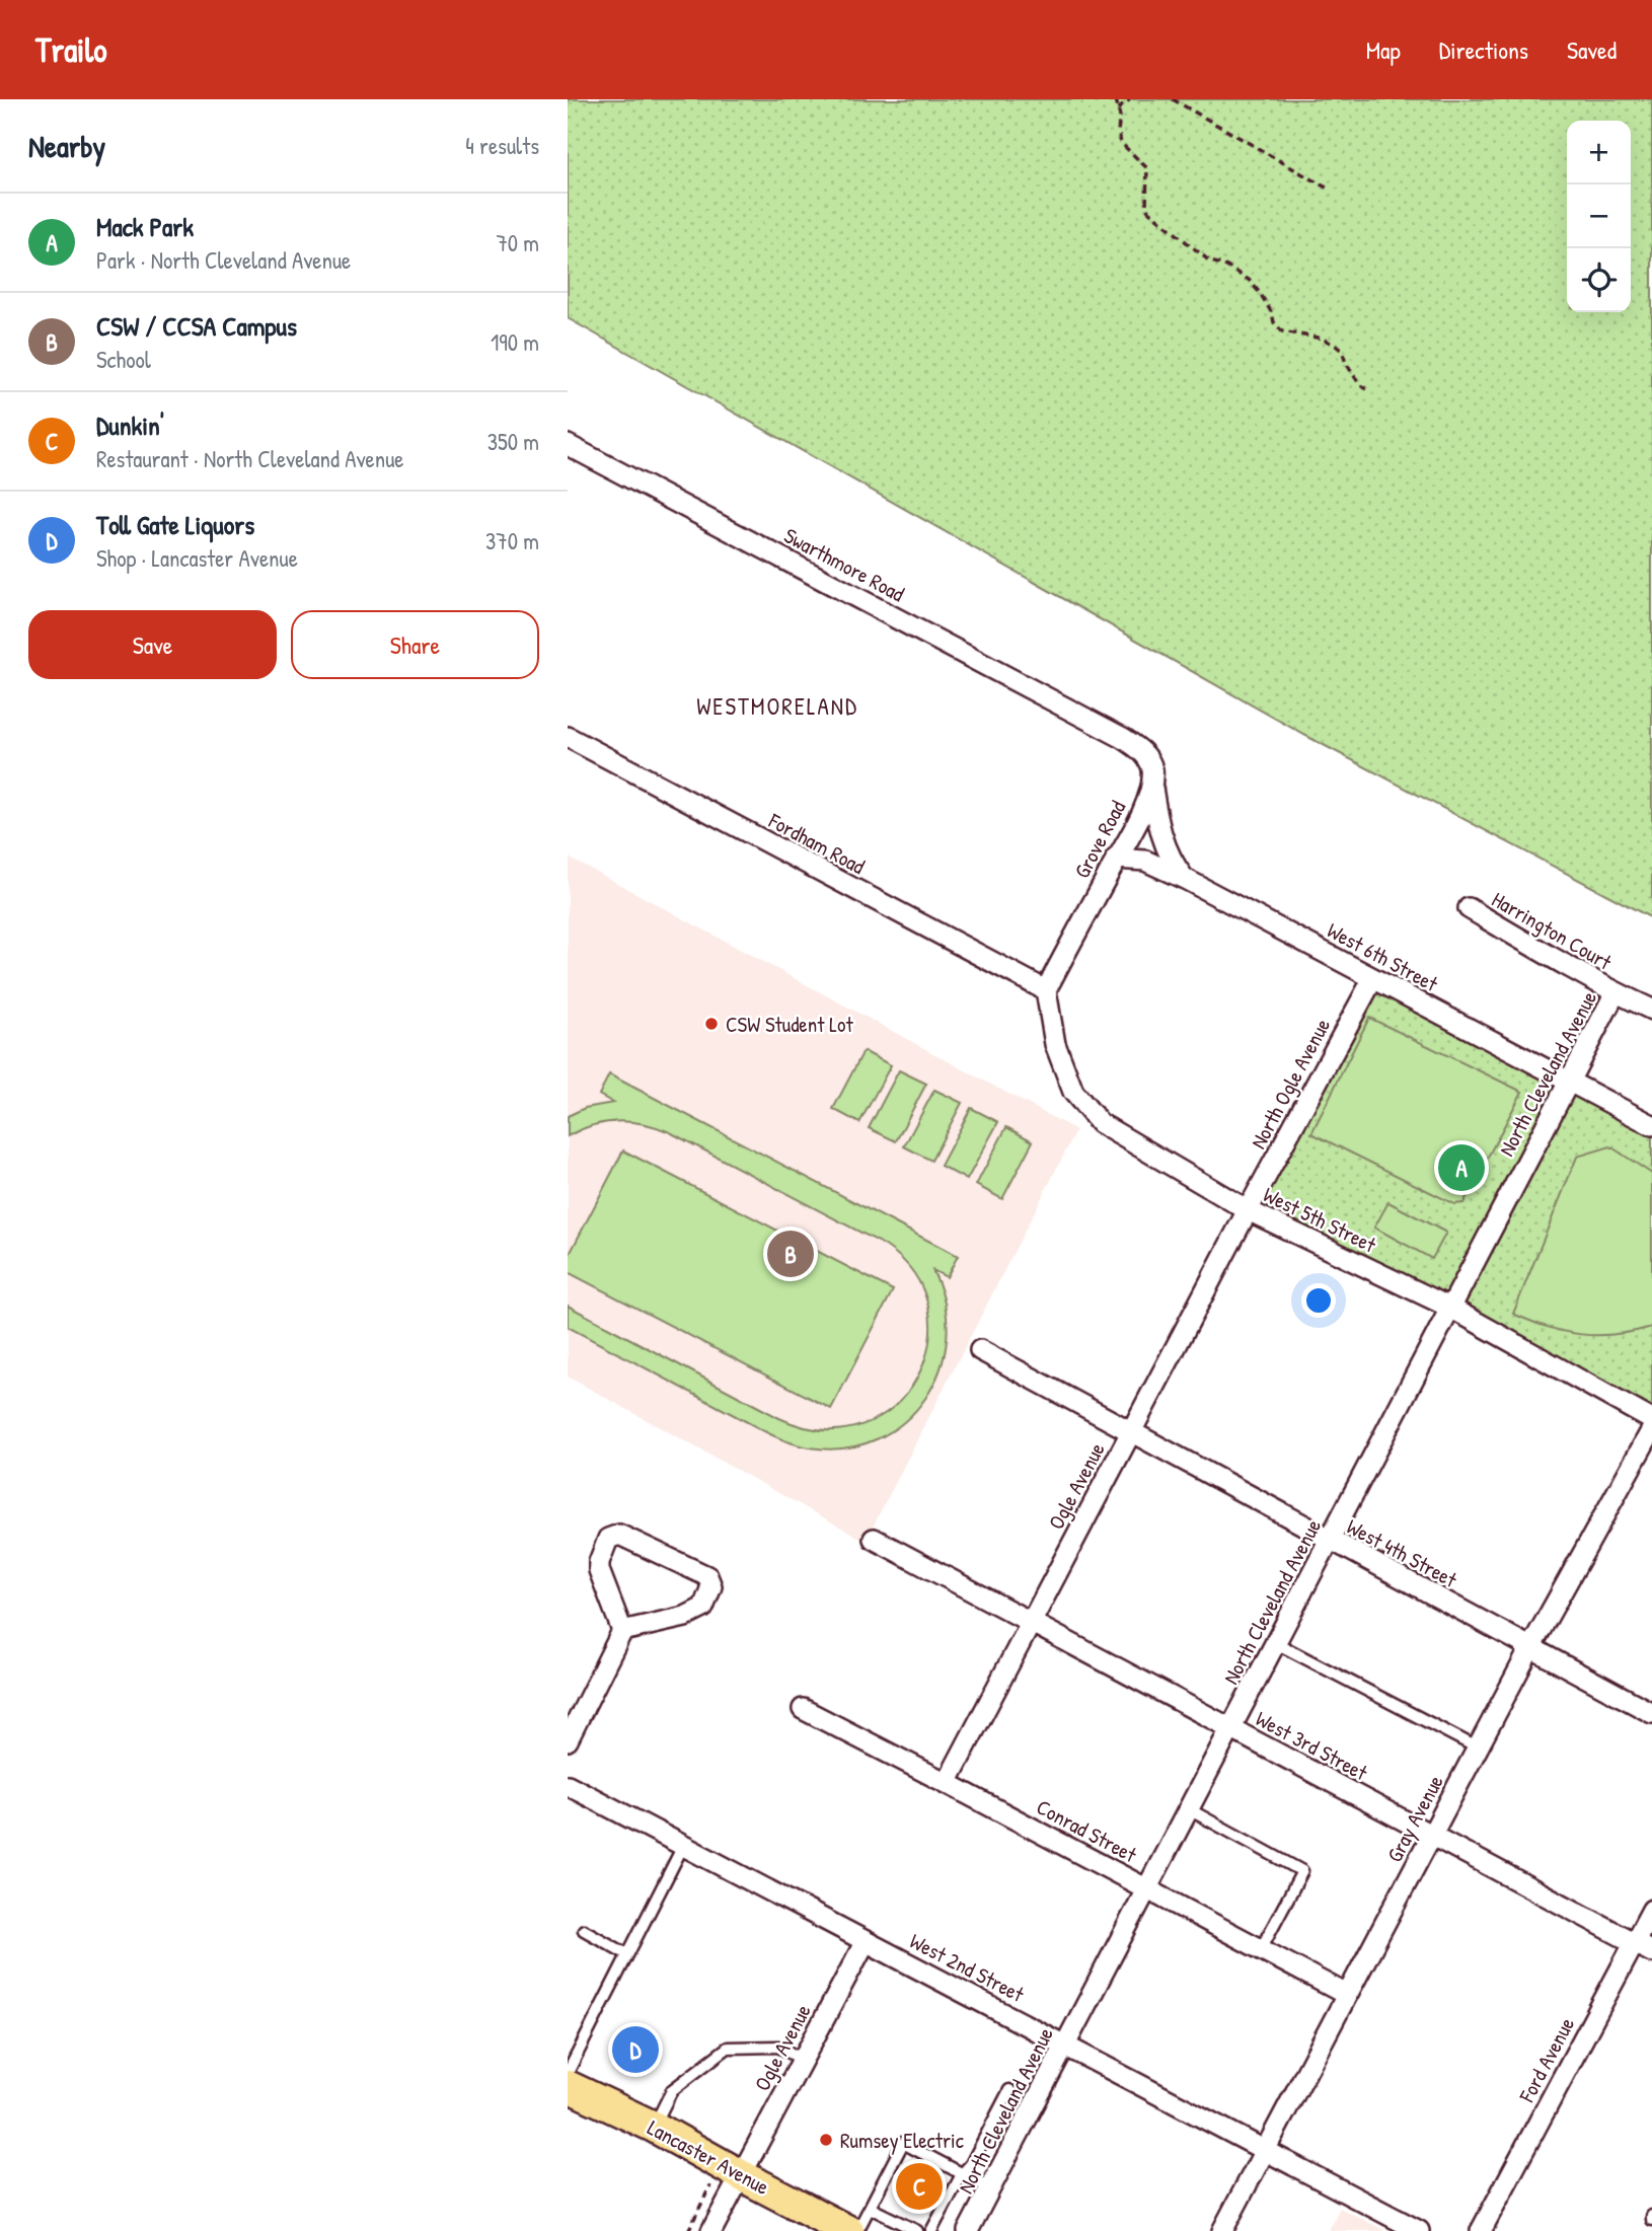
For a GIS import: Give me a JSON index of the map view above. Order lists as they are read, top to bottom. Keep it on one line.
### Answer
{"streets":{"main road":["Lancaster Avenue"],"street":["Swarthmore Road","Grove Road","Fordham Road","Harrington Court","West 6th Street","North Cleveland Avenue","North Ogle Avenue","West 5th Street","Ogle Avenue","West 4th Street","West 3rd Street","Gray Avenue","Conrad Street","West 2nd Street","Ford Avenue"]},"crossings":[["Swarthmore Road","Grove Road"],["Grove Road","Fordham Road"],["Grove Road","West 6th Street"],["Grove Road","West 5th Street"],["Fordham Road","West 5th Street"],["Harrington Court","North Cleveland Avenue"],["West 6th Street","North Cleveland Avenue"],["West 6th Street","North Ogle Avenue"],["North Cleveland Avenue","West 5th Street"],["North Cleveland Avenue","West 4th Street"],["North Cleveland Avenue","West 3rd Street"],["North Cleveland Avenue","Conrad Street"],["North Cleveland Avenue","West 2nd Street"],["North Ogle Avenue","West 5th Street"],["North Ogle Avenue","Ogle Avenue"],["West 5th Street","Ogle Avenue"],["Ogle Avenue","West 4th Street"],["Ogle Avenue","West 3rd Street"],["Ogle Avenue","Conrad Street"],["Ogle Avenue","West 2nd Street"],["Ogle Avenue","Lancaster Avenue"],["West 4th Street","Gray Avenue"],["West 3rd Street","Gray Avenue"],["West 3rd Street","Ford Avenue"],["Gray Avenue","Conrad Street"],["Gray Avenue","West 2nd Street"]],"districts":["WESTMORELAND"],"places":["CSW Student Lot","Rumsey Electric"],"page":{"header":"Trailo","nav":["Map","Directions","Saved"],"heading":["Nearby","4 results"],"map_buttons":["+","−"],"list":[{"mark":"A","name":"Mack Park","note":"Park · North Cleveland Avenue","value":"70 m"},{"mark":"B","name":"CSW / CCSA Campus","note":"School","value":"190 m"},{"mark":"C","name":"Dunkin'","note":"Restaurant · North Cleveland Avenue","value":"350 m"},{"mark":"D","name":"Toll Gate Liquors","note":"Shop · Lancaster Avenue","value":"370 m"}],"buttons":["Save","Share"],"pins":["A","B","D","C"]}}
